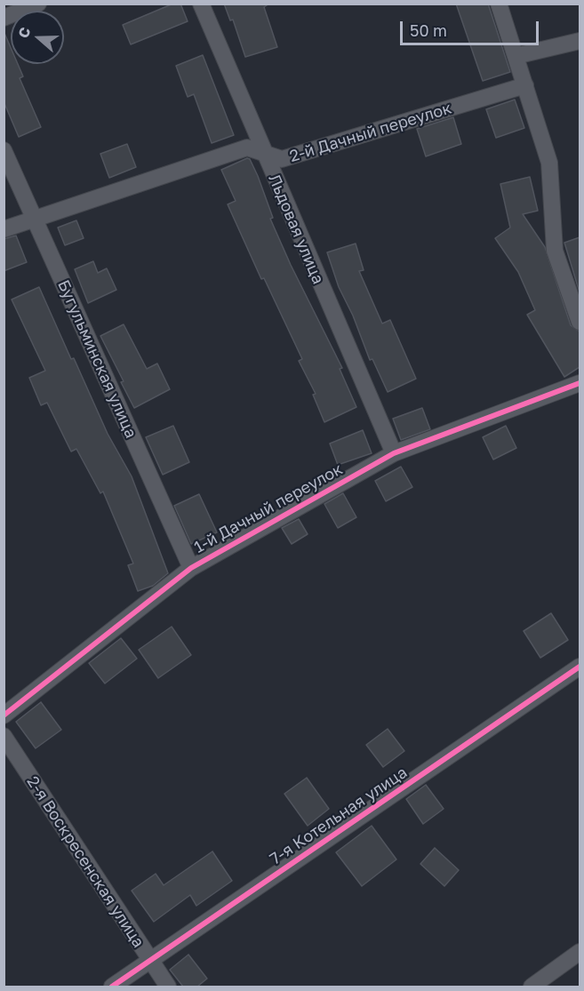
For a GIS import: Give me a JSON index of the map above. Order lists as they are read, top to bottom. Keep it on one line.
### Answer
{"streets":{"street":["2-й Дачный переулок","Льдовая улица","Бугульминская улица","1-й Дачный переулок","7-я Котельная улица","2-я Воскресенская улица"]},"crossings":[["2-й Дачный переулок","Льдовая улица"],["2-й Дачный переулок","Бугульминская улица"],["Льдовая улица","1-й Дачный переулок"],["Бугульминская улица","1-й Дачный переулок"],["7-я Котельная улица","2-я Воскресенская улица"]],"scale_bar":"50 m","north":"left"}
